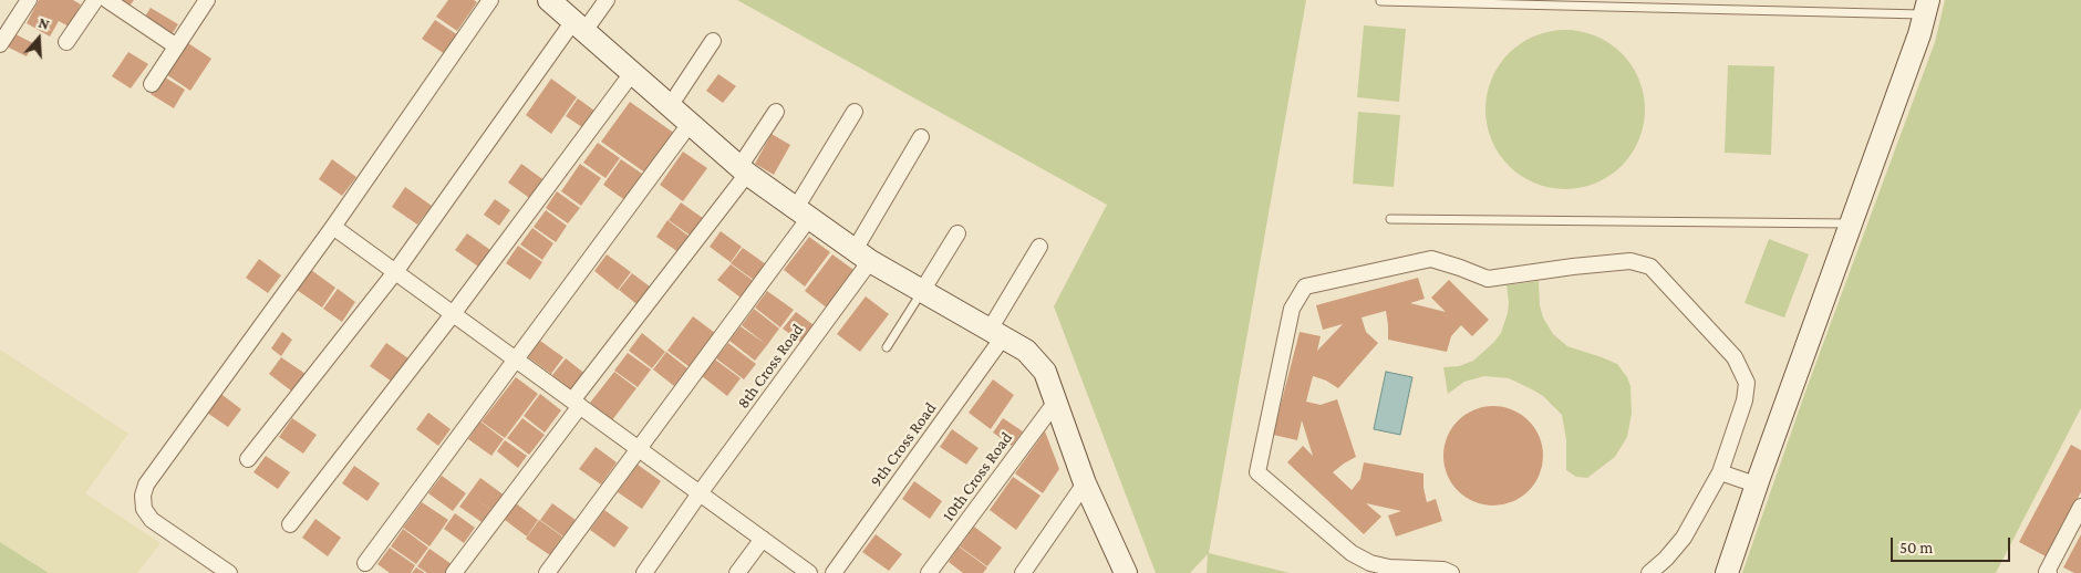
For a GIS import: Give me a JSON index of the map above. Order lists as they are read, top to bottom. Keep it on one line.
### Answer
{"streets":{"street":["8th Cross Road","9th Cross Road","10th Cross Road"]},"scale_bar":"50 m","north":"top"}
